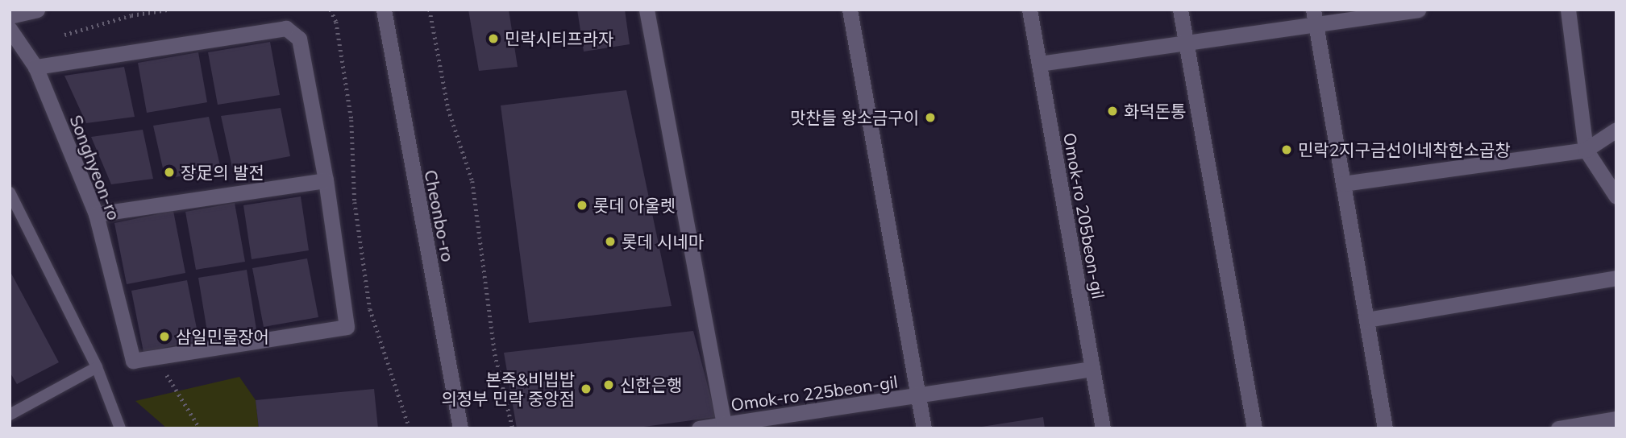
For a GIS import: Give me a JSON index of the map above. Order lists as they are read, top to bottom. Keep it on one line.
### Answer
{"streets":{"street":["Songhyeon-ro","Cheonbo-ro","Omok-ro 205beon-gil","Omok-ro 225beon-gil"]},"crossings":[["Omok-ro 205beon-gil","Omok-ro 225beon-gil"]],"places":["민락시티프라자","화덕돈통","맛찬들 왕소금구이","민락2지구금선이네착한소곱창","장足의 발전","롯데 아울렛","롯데 시네마","삼일민물장어","신한은행","본죽&비빕밥 의정부 민락 중앙점"]}
